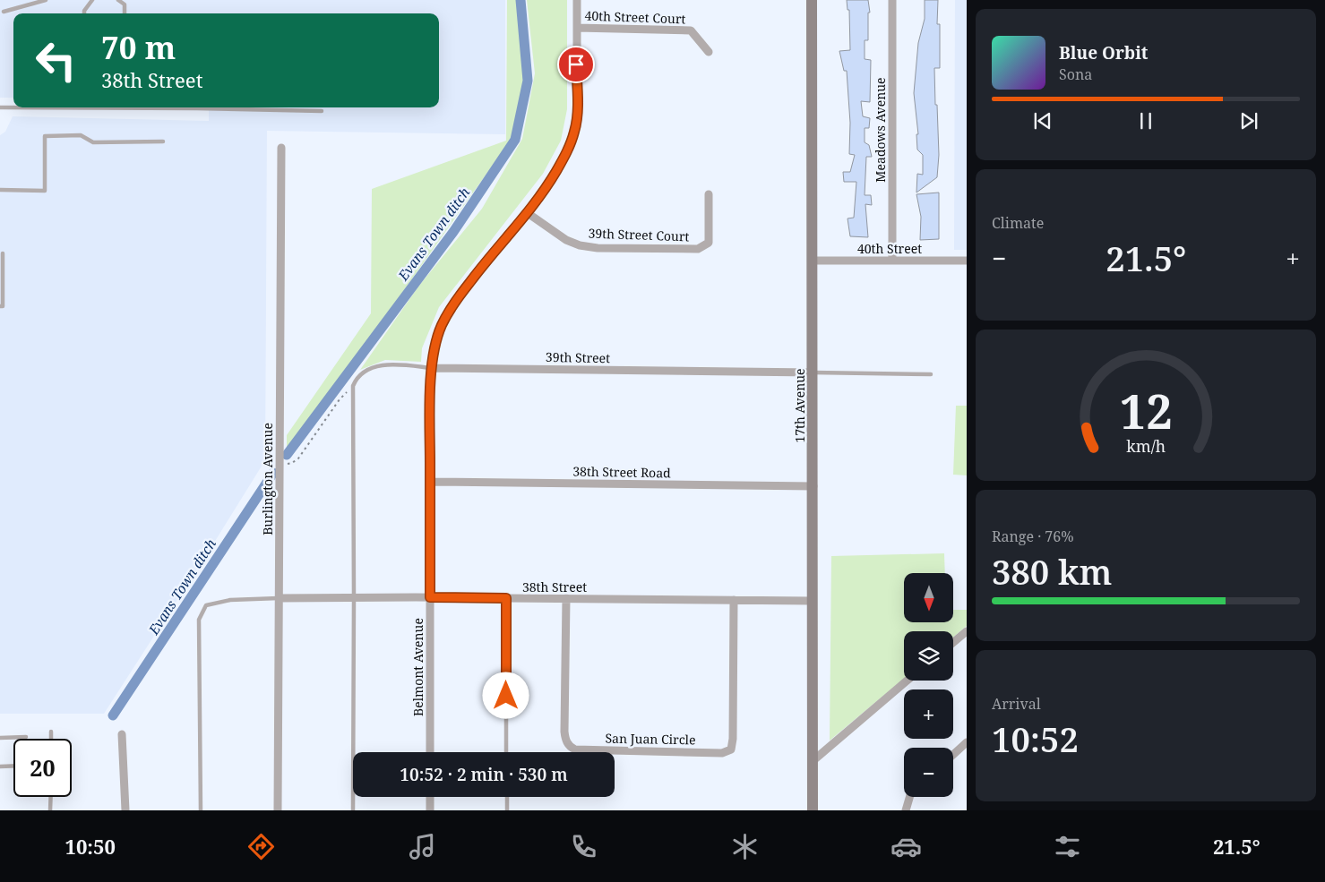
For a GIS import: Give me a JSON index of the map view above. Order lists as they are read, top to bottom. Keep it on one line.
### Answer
{"streets":{"main road":["17th Avenue"],"street":["40th Street Court","Meadows Avenue","39th Street Court","40th Street","39th Street","38th Street Road","Burlington Avenue","38th Street","Belmont Avenue","San Juan Circle"]},"crossings":[["40th Street Court","Belmont Avenue"],["Meadows Avenue","40th Street"],["39th Street Court","Belmont Avenue"],["40th Street","17th Avenue"],["39th Street","17th Avenue"],["39th Street","Belmont Avenue"],["17th Avenue","38th Street Road"],["17th Avenue","38th Street"],["38th Street Road","Belmont Avenue"],["Burlington Avenue","38th Street"],["38th Street","Belmont Avenue"],["38th Street","San Juan Circle"]],"water":["Evans Town ditch"],"north":"bottom","page":{"turn":["70 m","38th Street"],"song":["Blue Orbit","Sona"],"tile":["Climate",["Range · 76%","380 km"],["Arrival","10:52"]],"heat":["−","21.5°","+"],"map_buttons":["+","−"],"limit":"20","trip":"10:52 · 2 min · 530 m","tabs":["10:50","21.5°"],"gauge":["12","km/h"]}}
